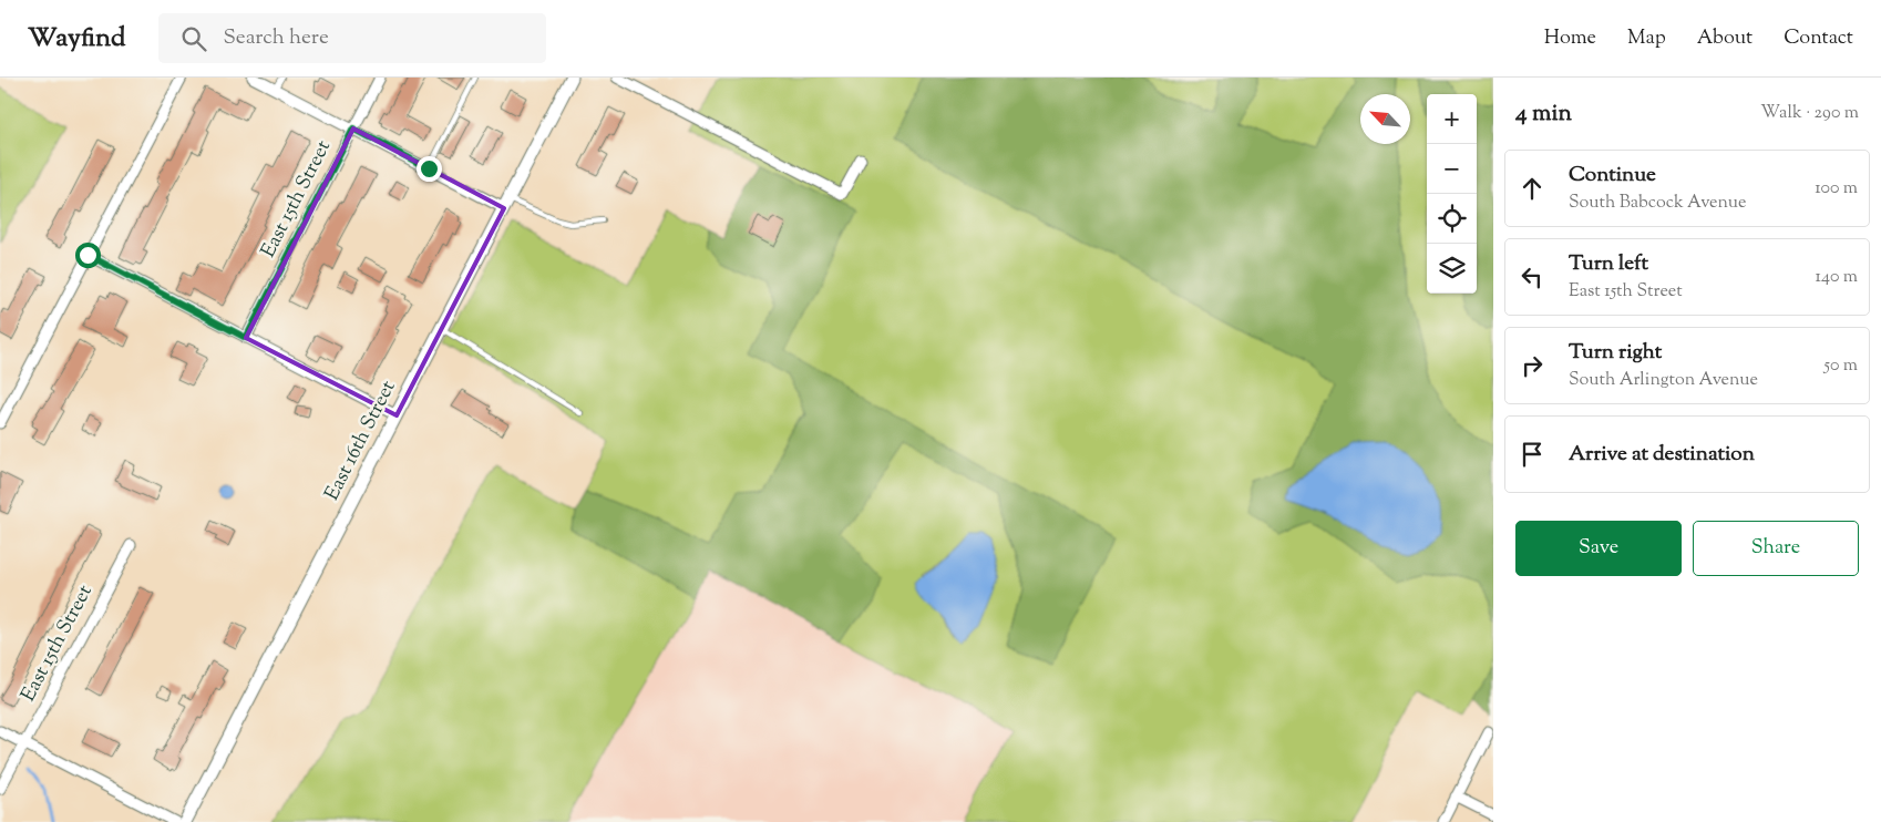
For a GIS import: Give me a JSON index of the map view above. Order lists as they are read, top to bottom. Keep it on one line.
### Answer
{"streets":{"street":["East 15th Street","East 16th Street"]},"north":"top left","page":{"header":"Wayfind","search":"Search here","nav":["Home","Map","About","Contact"],"heading":["4 min","Walk · 290 m"],"map_buttons":["+","−"],"list":[["Continue","South Babcock Avenue","100 m"],["Turn left","East 15th Street","140 m"],["Turn right","South Arlington Avenue","50 m"],"Arrive at destination"],"buttons":["Save","Share"]}}
